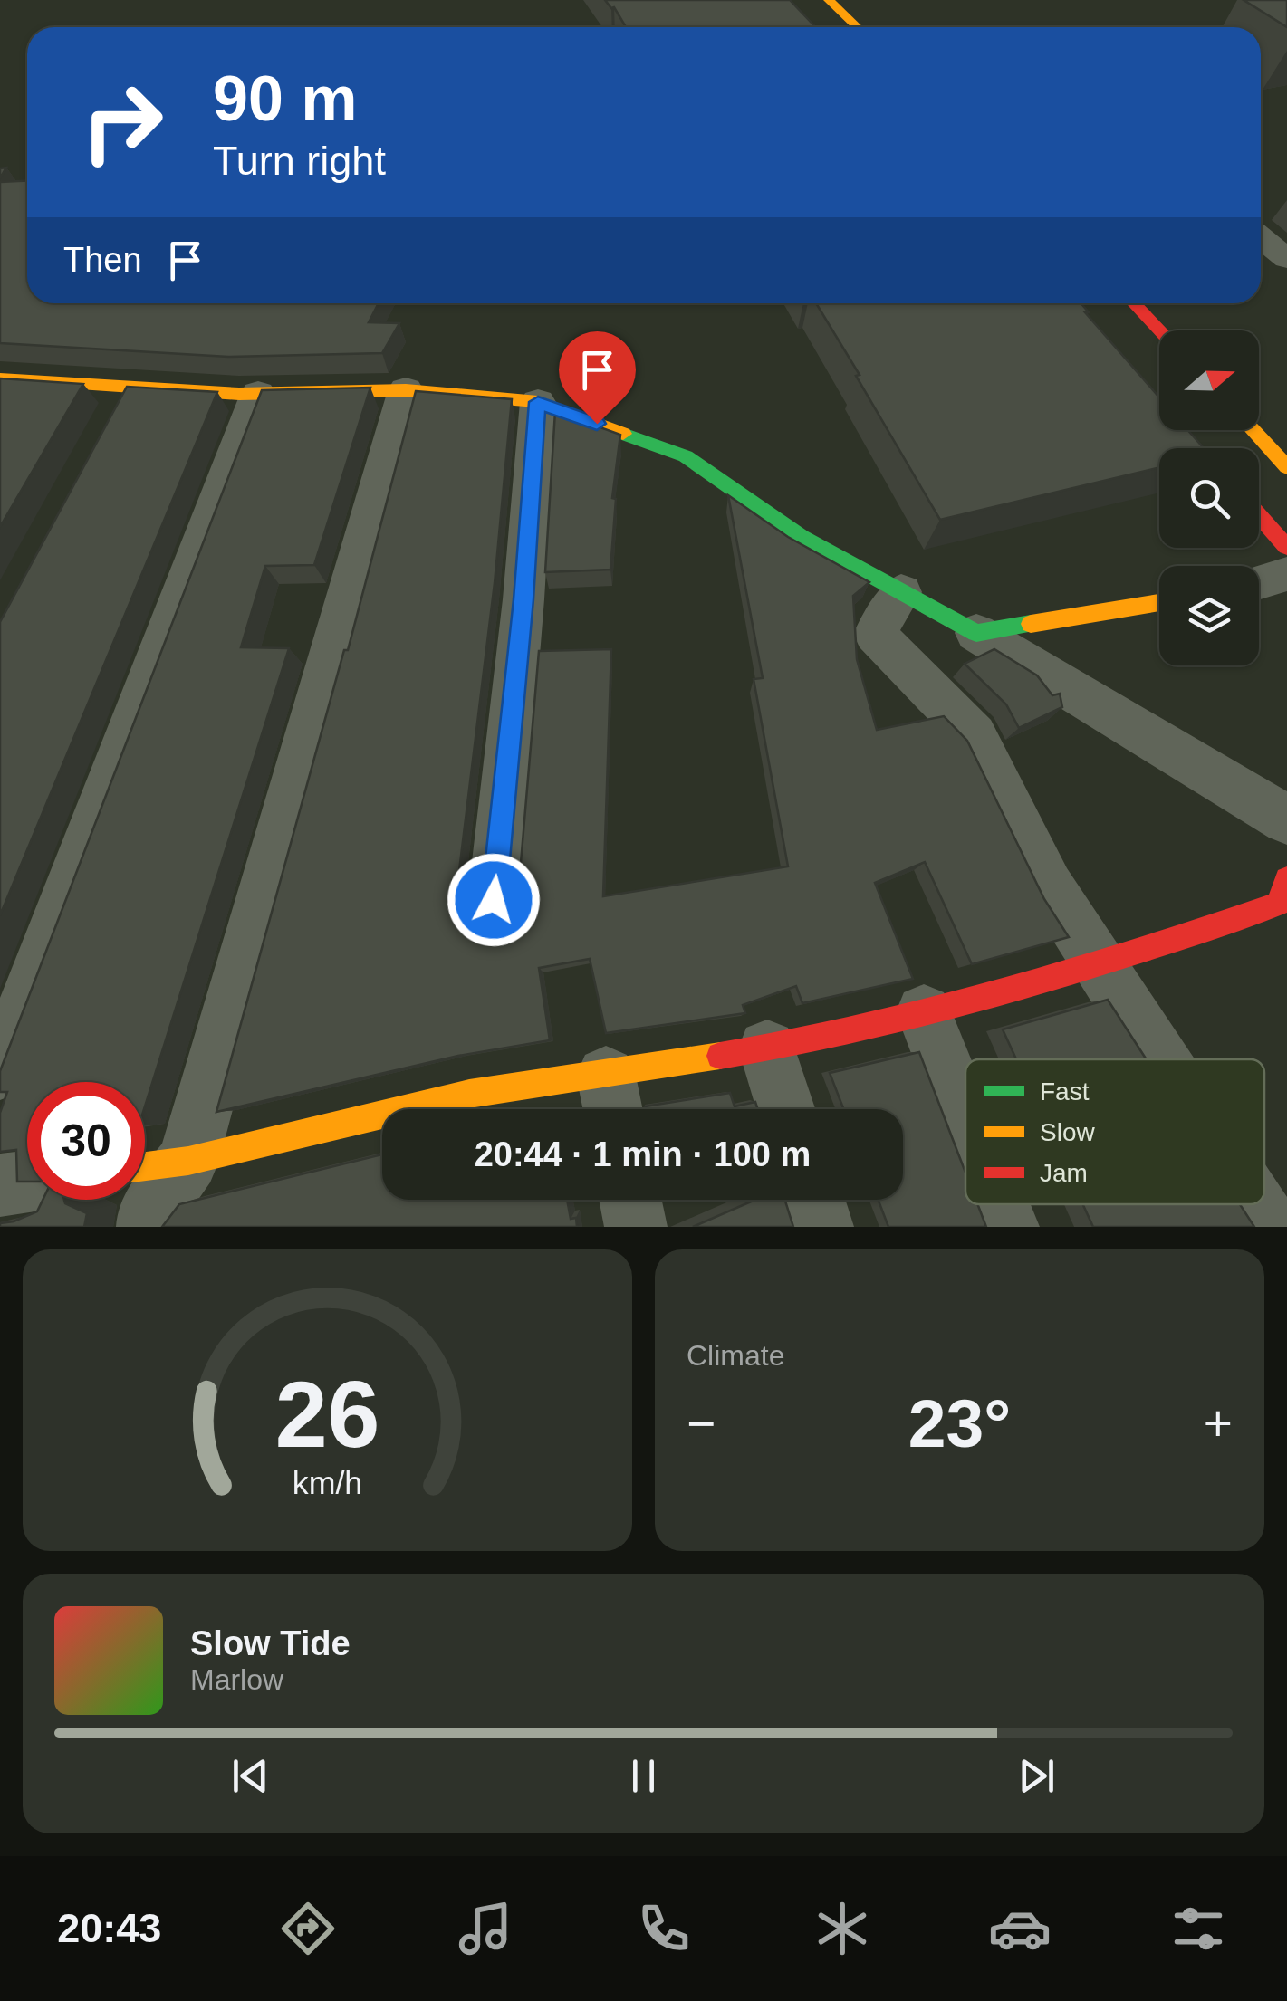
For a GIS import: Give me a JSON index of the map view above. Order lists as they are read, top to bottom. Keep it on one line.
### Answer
{"legend":["Fast","Slow","Jam"],"north":"right","page":{"turn":["90 m","Turn right"],"then":"Then","limit":"30","trip":"20:44 · 1 min · 100 m","tile":"Climate","heat":["−","23°","+"],"song":["Slow Tide","Marlow"],"tabs":"20:43","gauge":["26","km/h"]}}
